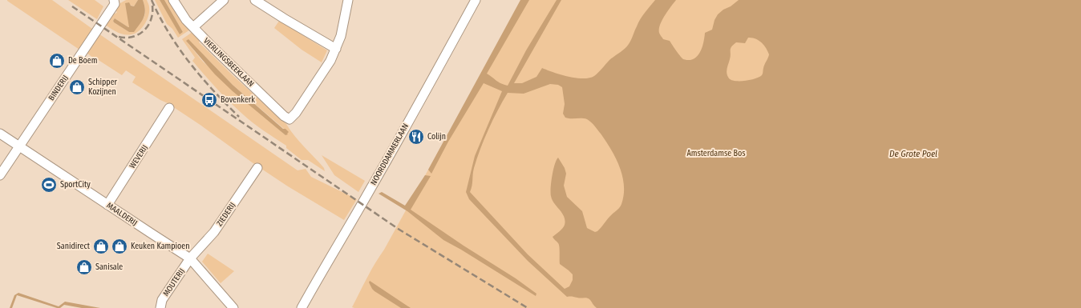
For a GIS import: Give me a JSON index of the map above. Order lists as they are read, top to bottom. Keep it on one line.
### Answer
{"streets":{"street":["VIERLINGSBEEKLAAN","BINDERIJ","NOORDDAMMERLAAN","WEVERIJ","MAALDERIJ","ZIEDERIJ","MOUTERIJ"]},"crossings":[["BINDERIJ","MAALDERIJ"],["WEVERIJ","MAALDERIJ"],["MAALDERIJ","ZIEDERIJ"],["MAALDERIJ","MOUTERIJ"],["ZIEDERIJ","MOUTERIJ"]],"water":["De Grote Poel"],"parks":["Amsterdamse Bos"],"places":{"shop":["De Boem","Schipper Kozijnen","Sanidirect","Keuken Kampioen","Sanisale"],"bus stop":["Bovenkerk"],"restaurant":["Colijn"],"sports":["SportCity"]}}
